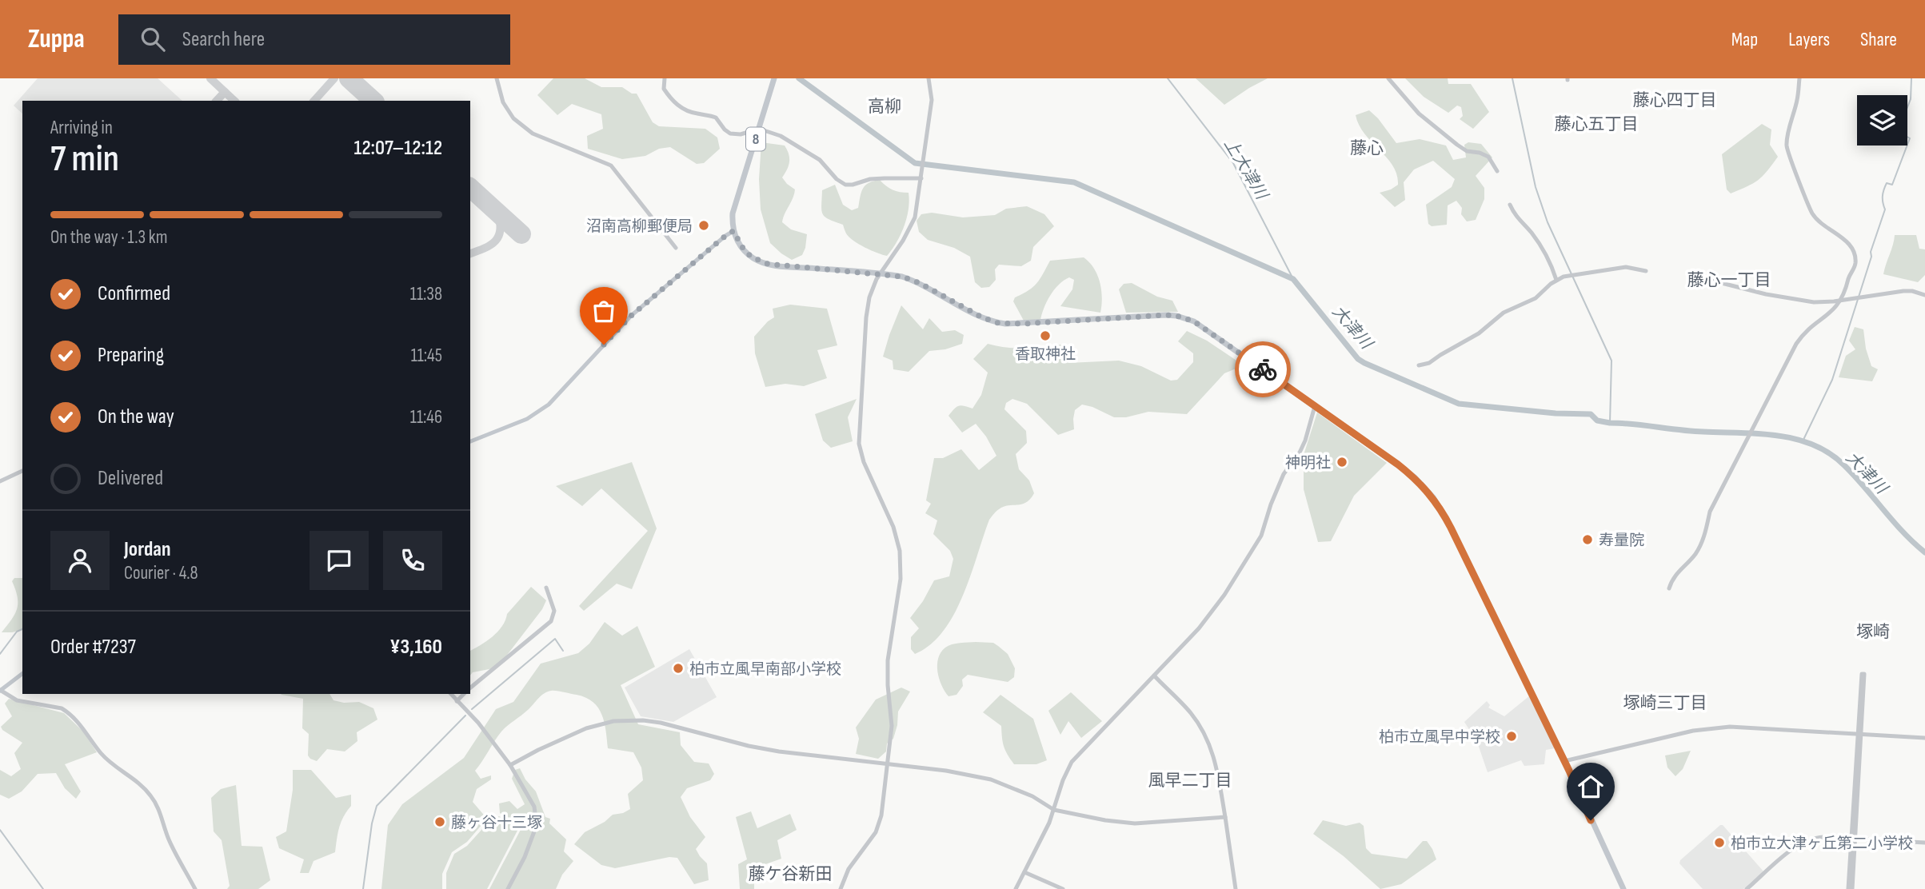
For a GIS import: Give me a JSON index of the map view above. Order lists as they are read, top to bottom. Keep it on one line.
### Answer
{"streets":{"main road":["8"]},"districts":["藤心四丁目","高柳","藤心五丁目","藤心","藤心一丁目","塚崎","塚崎三丁目","風早二丁目","藤ケ谷新田"],"water":["上大津川","大津川"],"places":["沼南高柳郵便局","香取神社","神明社","寿量院","柏市立風早南部小学校","柏市立風早中学校","藤ヶ谷十三塚","柏市立大津ヶ丘第二小学校"],"page":{"header":"Zuppa","search":"Search here","nav":["Map","Layers","Share"],"heading":["7 min","Arriving in","12:07–12:12"],"panel":["Jordan","Courier · 4.8","Order #7237","¥3,160"],"bar":"On the way · 1.3 km","list":[["Confirmed","11:38"],["Preparing","11:45"],["On the way","11:46"],"Delivered"]}}
